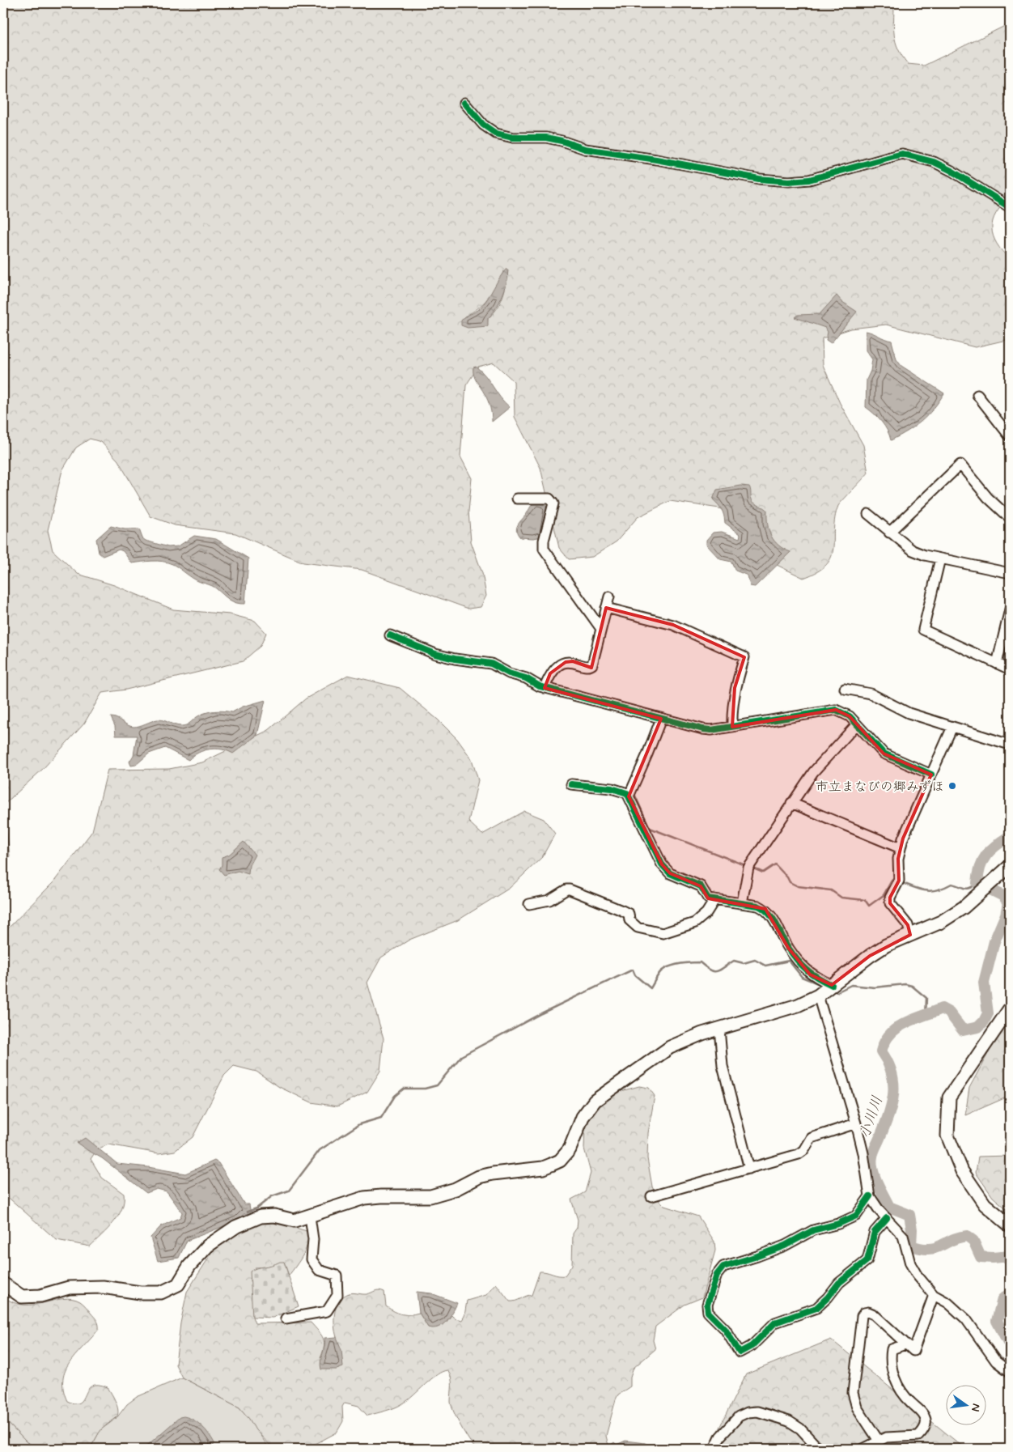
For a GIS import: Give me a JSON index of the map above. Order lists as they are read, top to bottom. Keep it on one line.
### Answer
{"water":["小川川"],"places":["市立まなびの郷みずほ"],"north":"right"}
